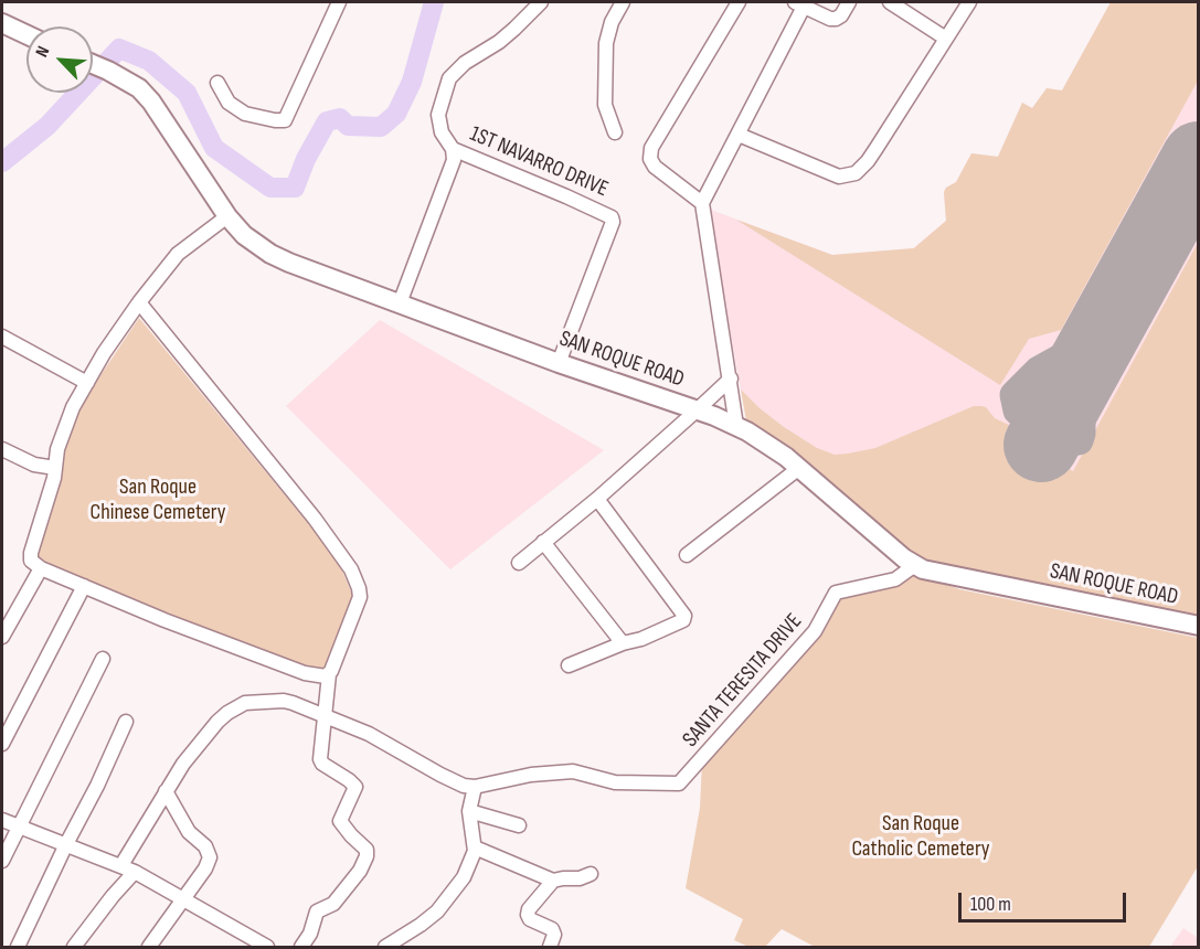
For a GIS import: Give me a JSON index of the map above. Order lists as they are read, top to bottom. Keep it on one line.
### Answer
{"streets":{"main road":["SAN ROQUE ROAD"],"street":["1ST NAVARRO DRIVE","SANTA TERESITA DRIVE"]},"crossings":[["1ST NAVARRO DRIVE","SAN ROQUE ROAD"],["SAN ROQUE ROAD","SANTA TERESITA DRIVE"]],"parks":["San Roque Chinese Cemetery","San Roque Catholic Cemetery"],"scale_bar":"100 m","north":"top left"}
